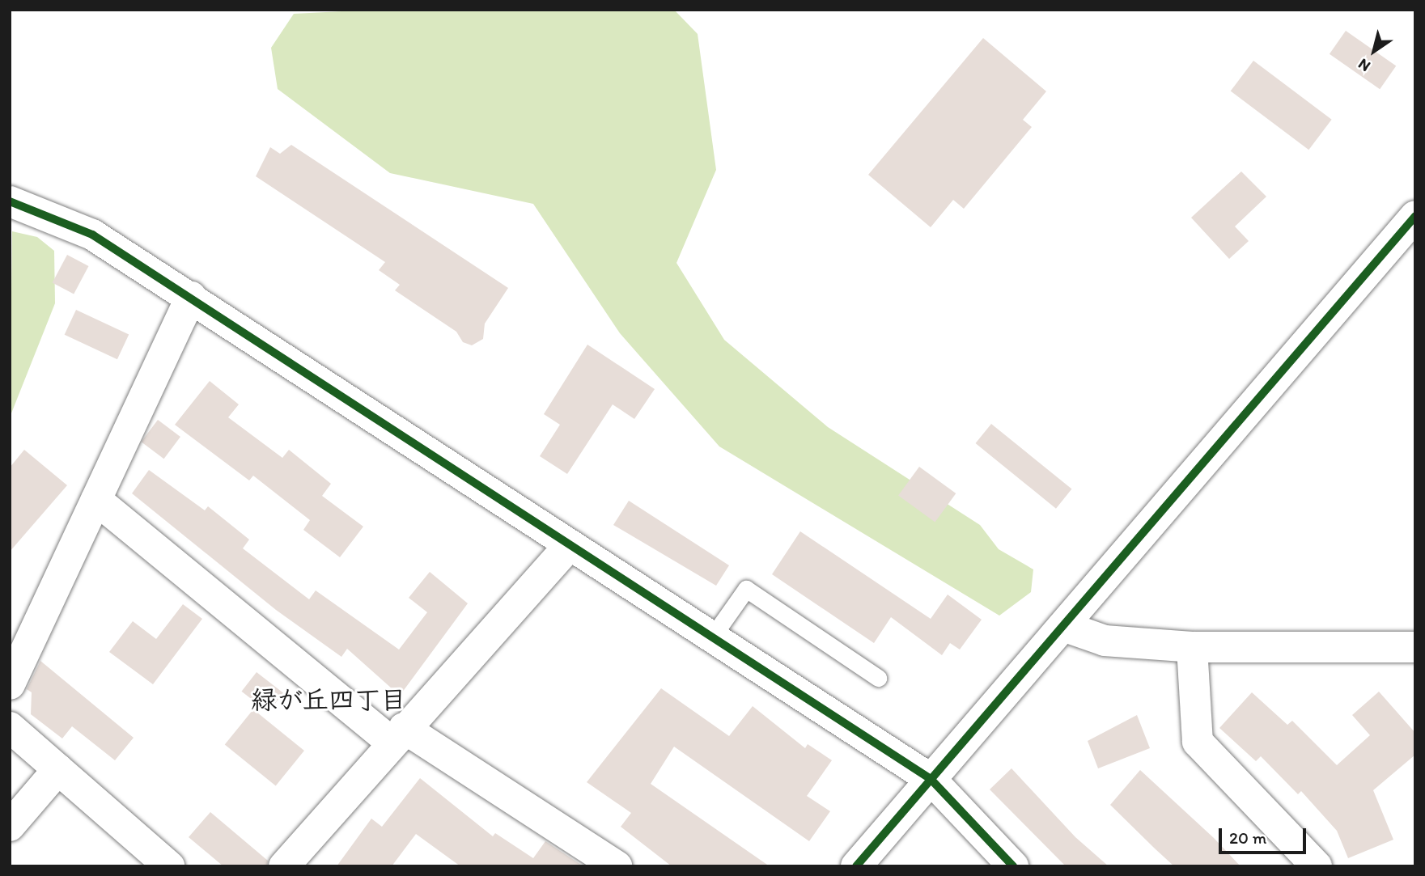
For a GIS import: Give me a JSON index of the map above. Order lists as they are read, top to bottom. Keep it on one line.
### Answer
{"districts":["緑が丘四丁目"],"scale_bar":"20 m","north":"bottom left"}
